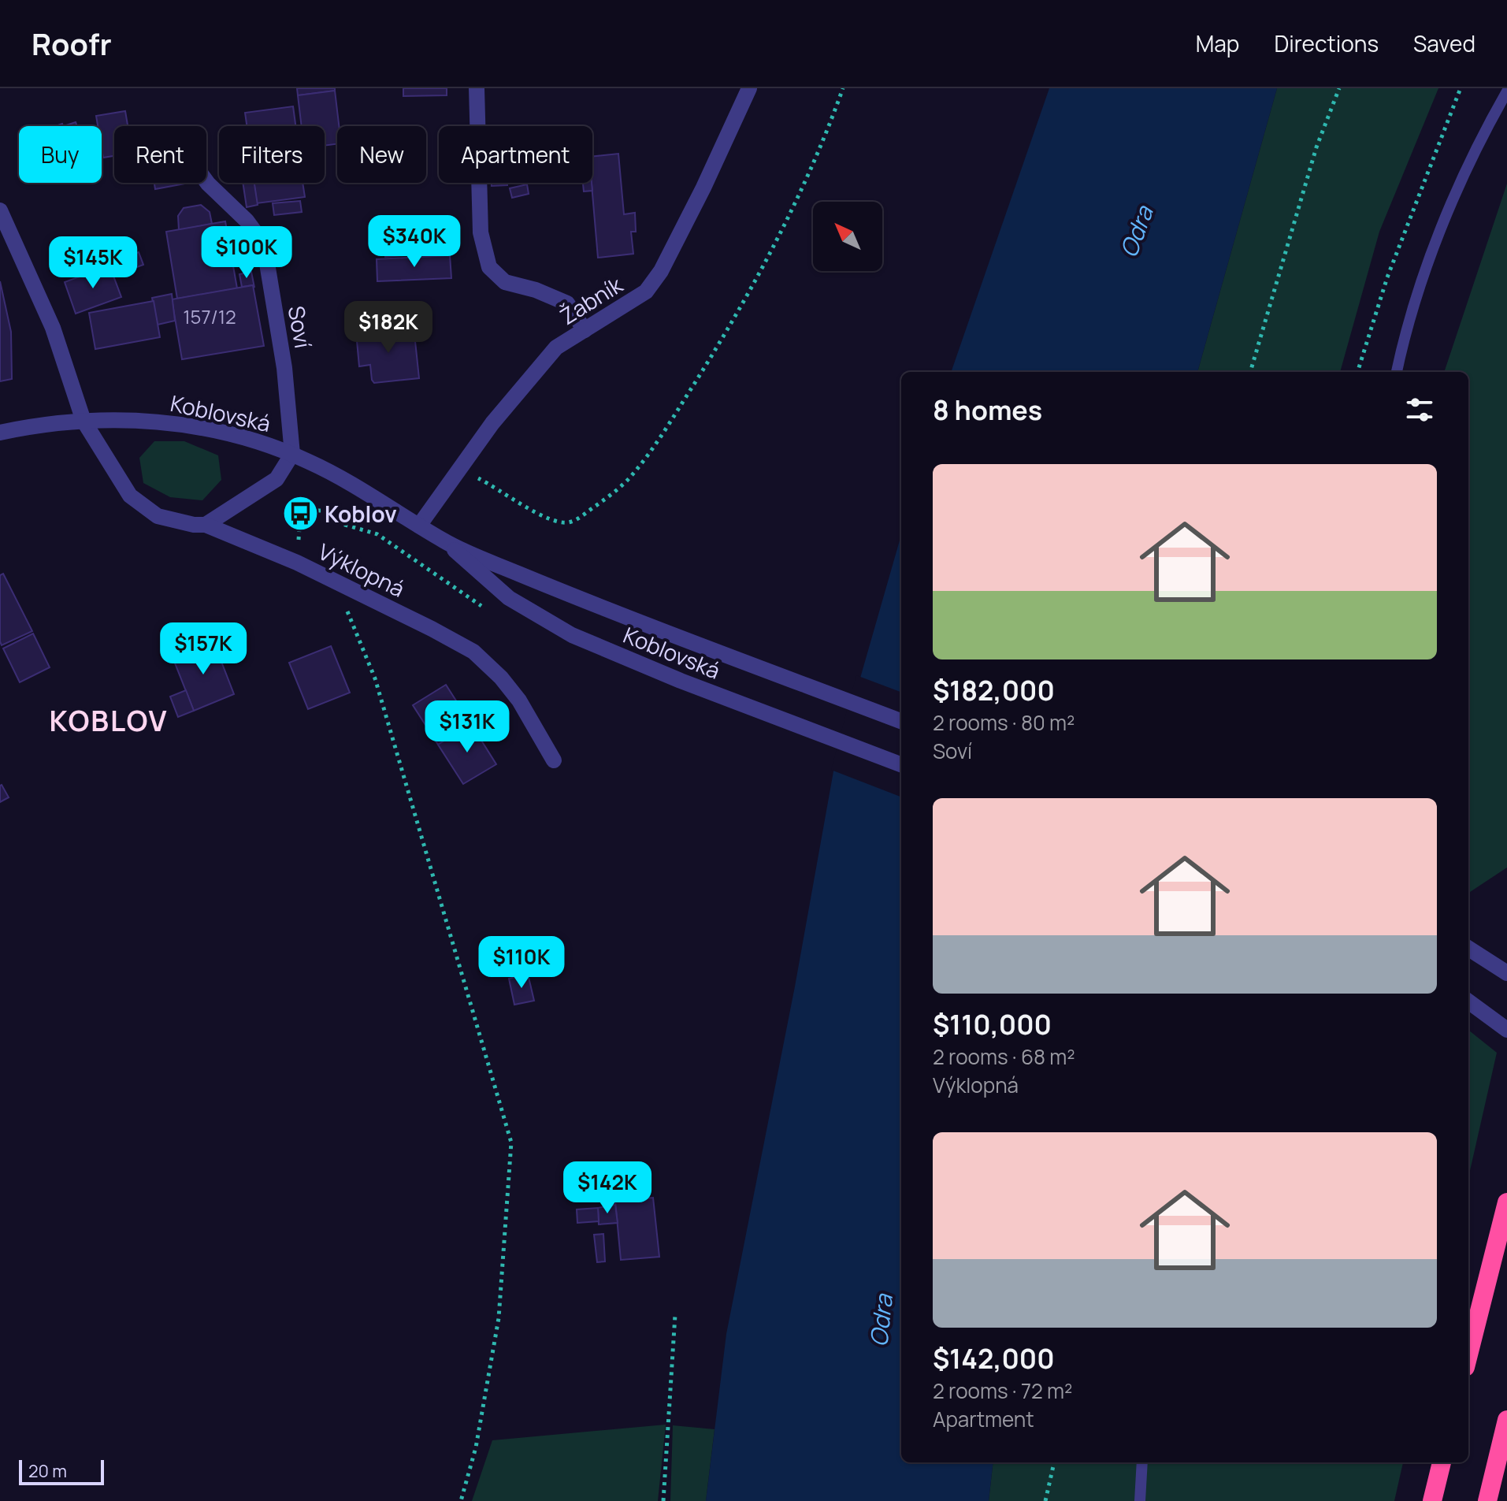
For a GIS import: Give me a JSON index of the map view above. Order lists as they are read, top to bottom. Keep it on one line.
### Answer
{"streets":{"street":["Žabník","Soví","Koblovská","Výklopná"]},"crossings":[["Žabník","Koblovská"],["Soví","Koblovská"],["Koblovská","Výklopná"]],"districts":["KOBLOV"],"water":["Odra"],"places":{"bus stop":["Koblov"]},"house_numbers":["157/12"],"scale_bar":"20 m","north":"top left","page":{"header":"Roofr","nav":["Map","Directions","Saved"],"chip":["Buy","Rent","Filters","New","Apartment"],"price":["$340K","$100K","$145K","$182K","$157K","$131K","$110K","$142K"],"heading":"8 homes","list":[{"name":"$182,000","note":"2 rooms · 80 m² · Soví"},{"name":"$110,000","note":"2 rooms · 68 m² · Výklopná"},{"name":"$142,000","note":"2 rooms · 72 m² · Apartment"}],"scale":"20 m"}}
